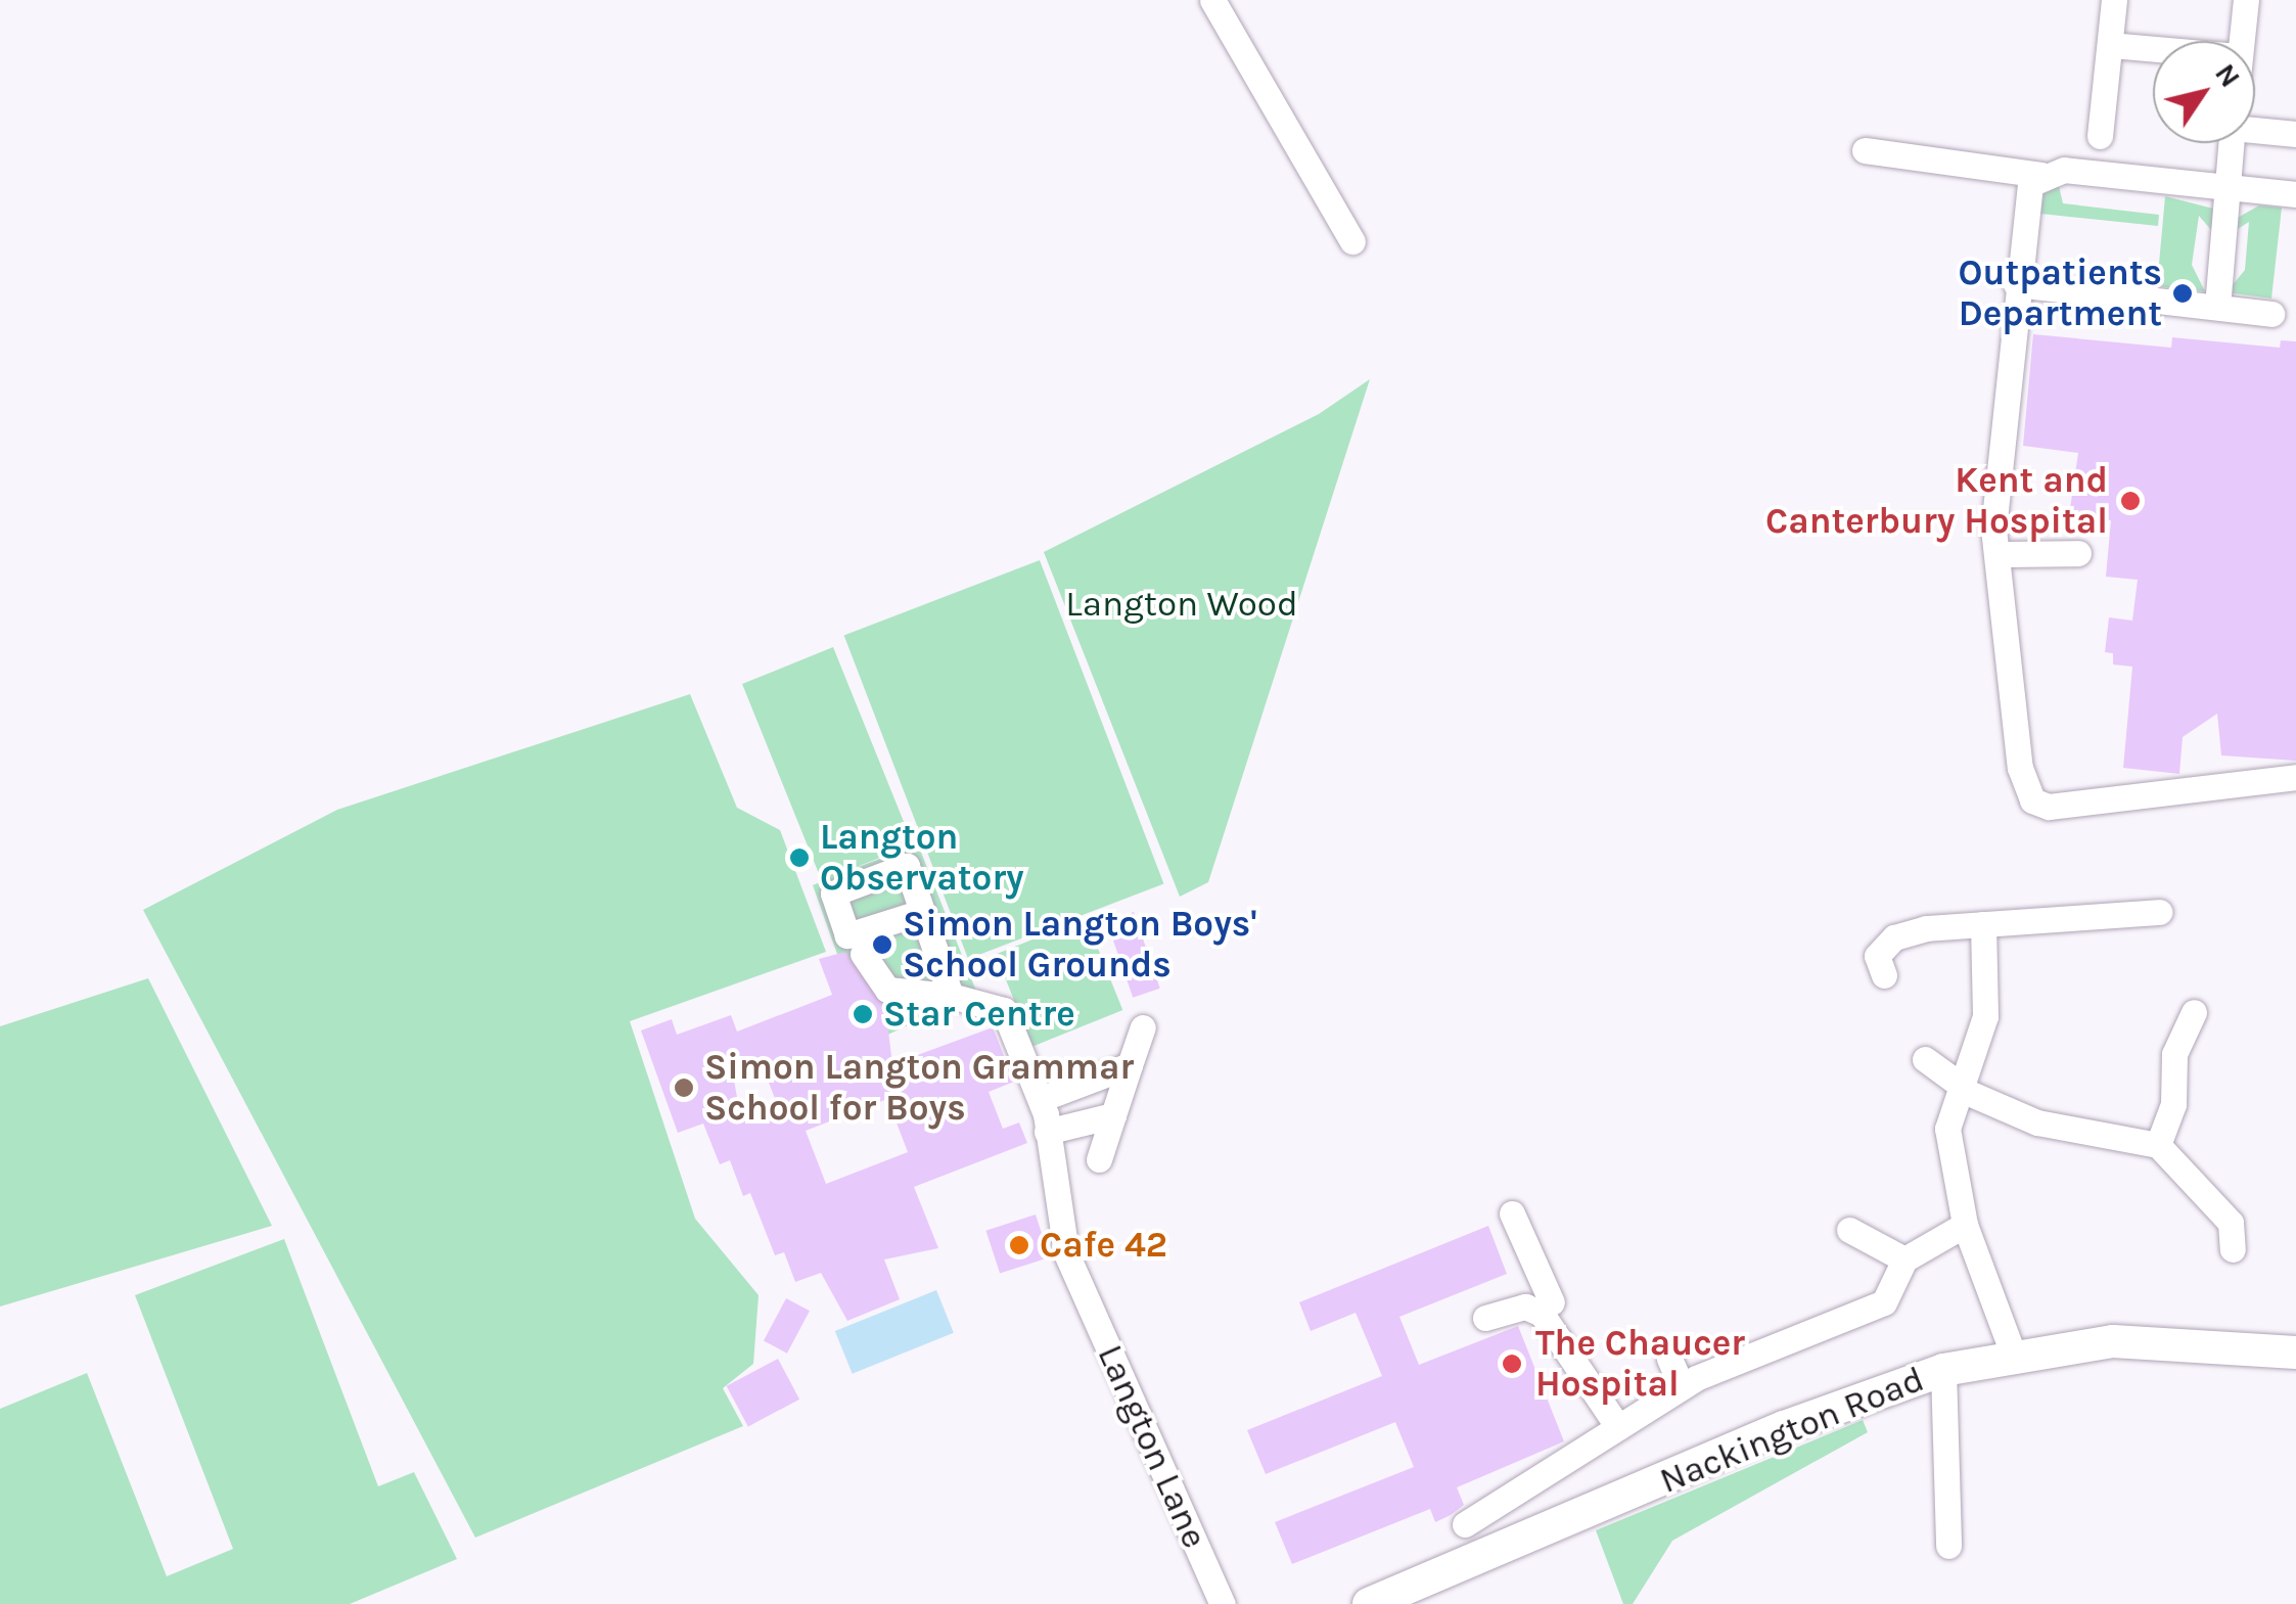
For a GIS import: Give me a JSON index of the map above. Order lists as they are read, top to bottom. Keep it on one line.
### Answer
{"streets":{"main road":["Nackington Road"],"street":["Langton Lane"]},"parks":["Langton Wood"],"places":["Outpatients Department","Kent and Canterbury Hospital","Langton Observatory","Simon Langton Boys' School Grounds","Star Centre","Simon Langton Grammar School for Boys","Cafe 42","The Chaucer Hospital"],"north":"top right"}
